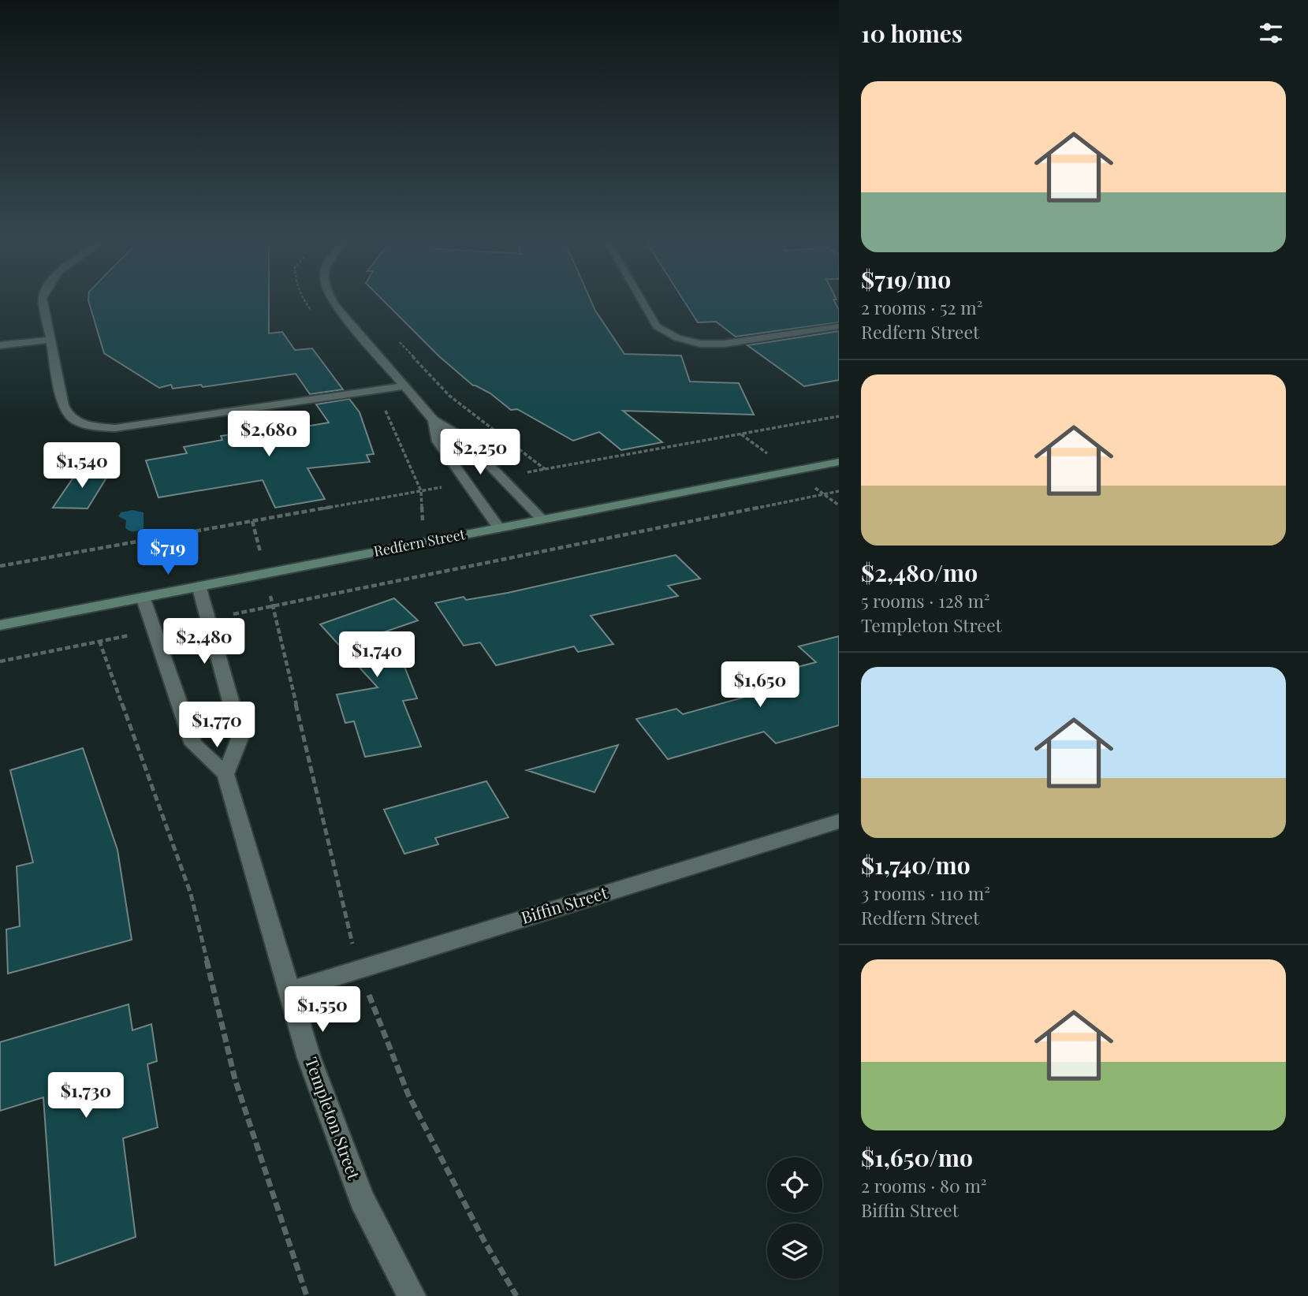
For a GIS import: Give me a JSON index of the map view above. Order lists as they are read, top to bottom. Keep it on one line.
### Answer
{"streets":{"main road":["Redfern Street"],"street":["Biffin Street","Templeton Street"]},"crossings":[["Biffin Street","Templeton Street"]],"page":{"heading":"10 homes","list":[{"name":"$719/mo","note":"2 rooms · 52 m² · Redfern Street"},{"name":"$2,480/mo","note":"5 rooms · 128 m² · Templeton Street"},{"name":"$1,740/mo","note":"3 rooms · 110 m² · Redfern Street"},{"name":"$1,650/mo","note":"2 rooms · 80 m² · Biffin Street"}],"price":["$2,680","$2,250","$1,540","$719","$2,480","$1,740","$1,650","$1,770","$1,550","$1,730"]}}
